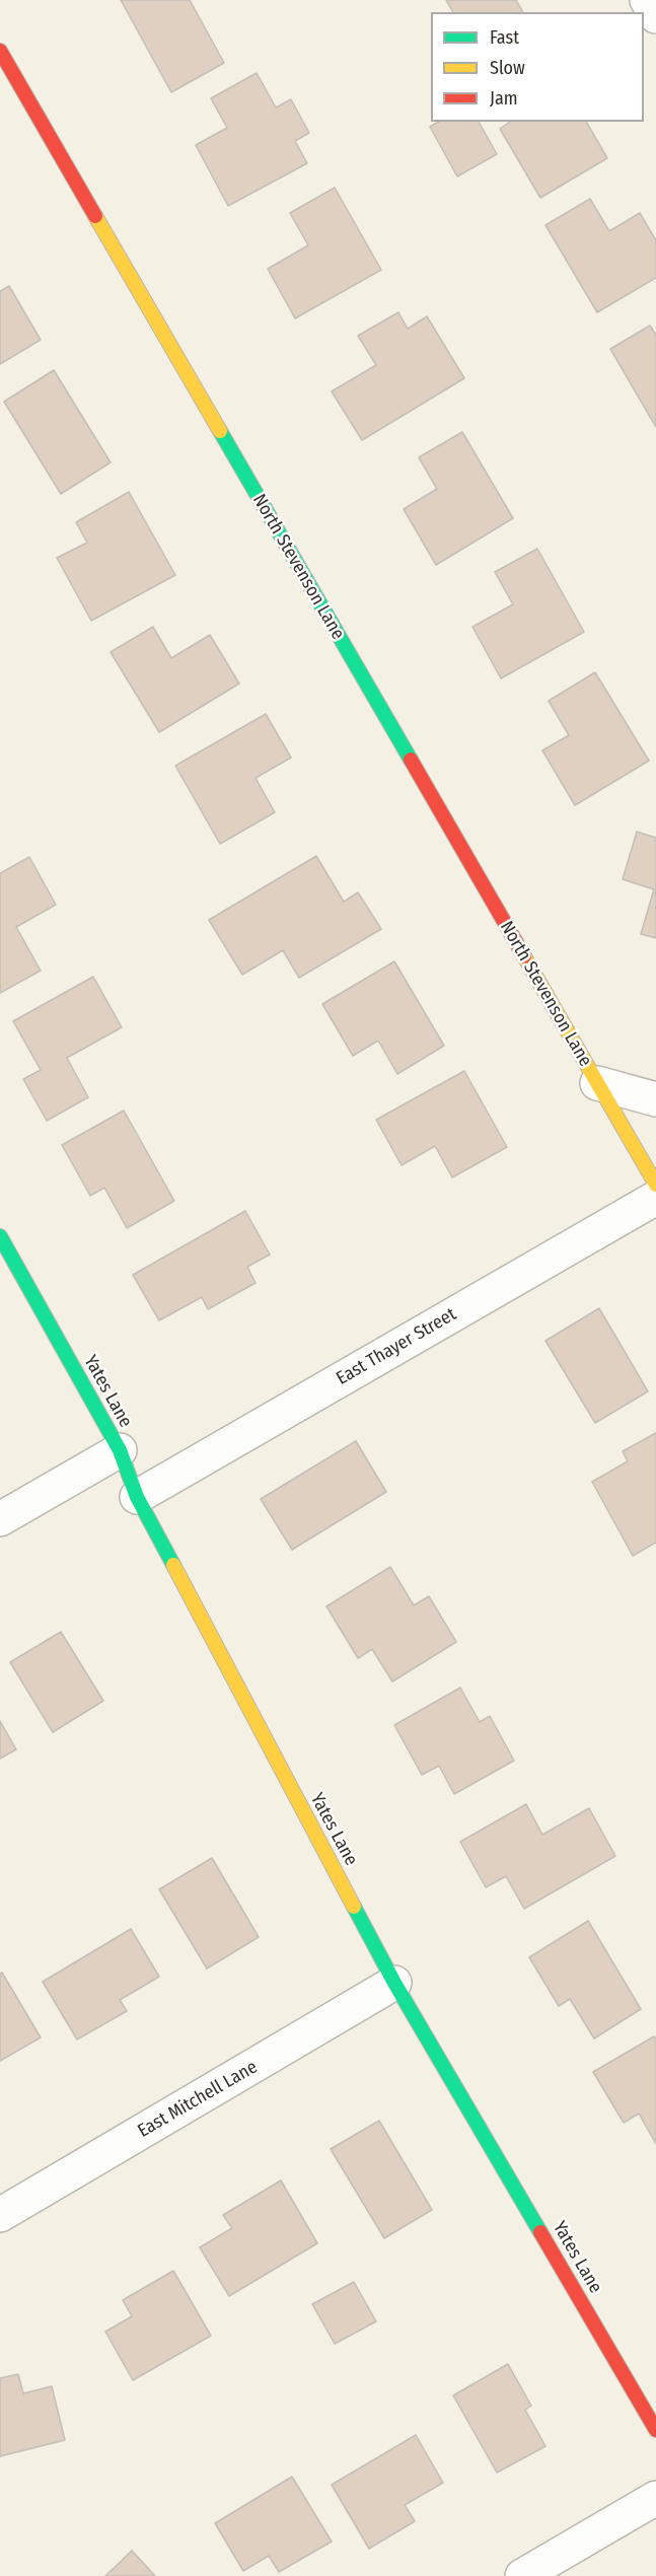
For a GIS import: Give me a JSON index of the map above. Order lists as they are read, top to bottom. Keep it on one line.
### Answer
{"streets":{"street":["North Stevenson Lane","East Thayer Street","Yates Lane","East Mitchell Lane"]},"crossings":[["East Thayer Street","Yates Lane"],["Yates Lane","East Mitchell Lane"]],"legend":["Fast","Slow","Jam"]}
